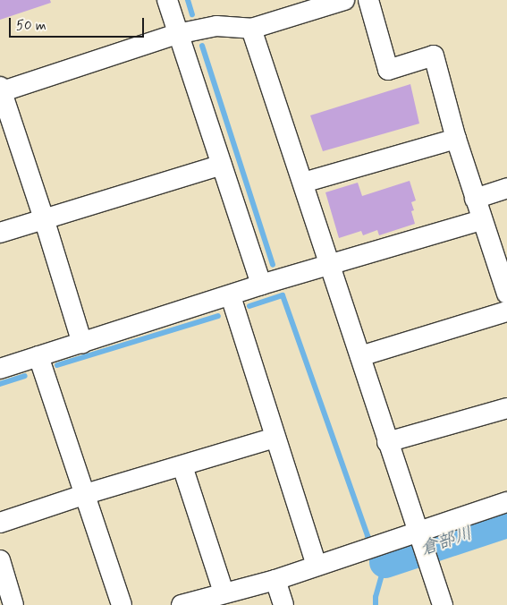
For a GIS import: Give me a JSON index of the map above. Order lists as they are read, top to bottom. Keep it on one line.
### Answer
{"water":["倉部川"],"scale_bar":"50 m"}
